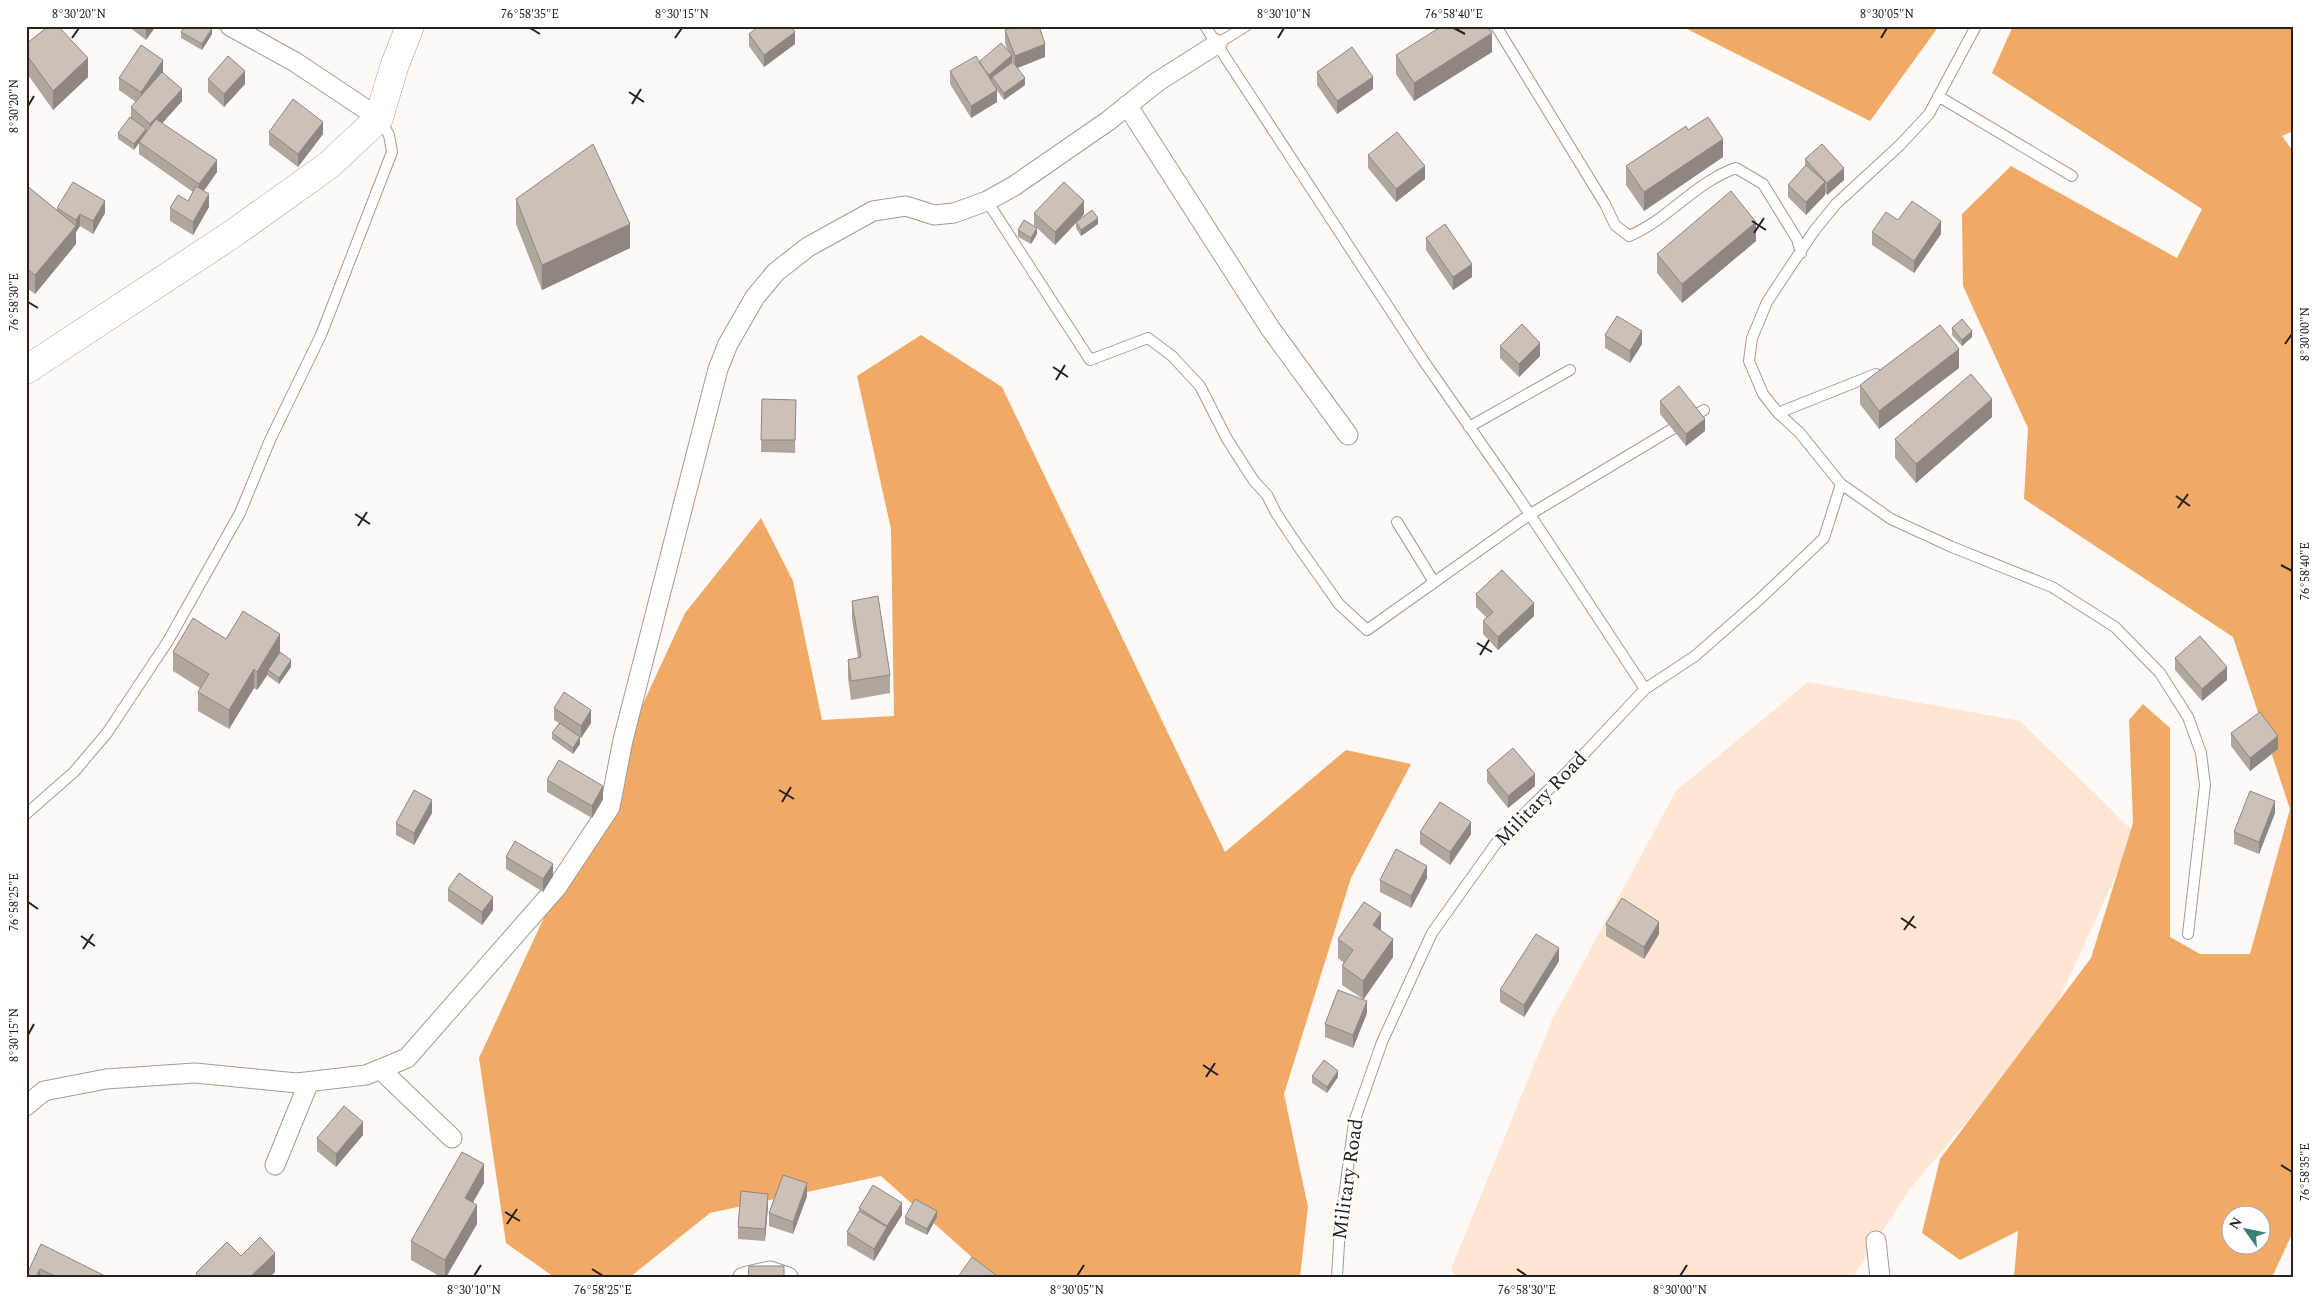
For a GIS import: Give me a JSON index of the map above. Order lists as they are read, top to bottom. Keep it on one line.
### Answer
{"streets":{"lane":["Military Road"]},"north":"top left","coordinates":["8°30'20\"N","76°58'35\"E","8°30'15\"N","8°30'10\"N","76°58'40\"E","8°30'05\"N","76°58'30\"E","8°30'00\"N","76°58'25\"E"]}
